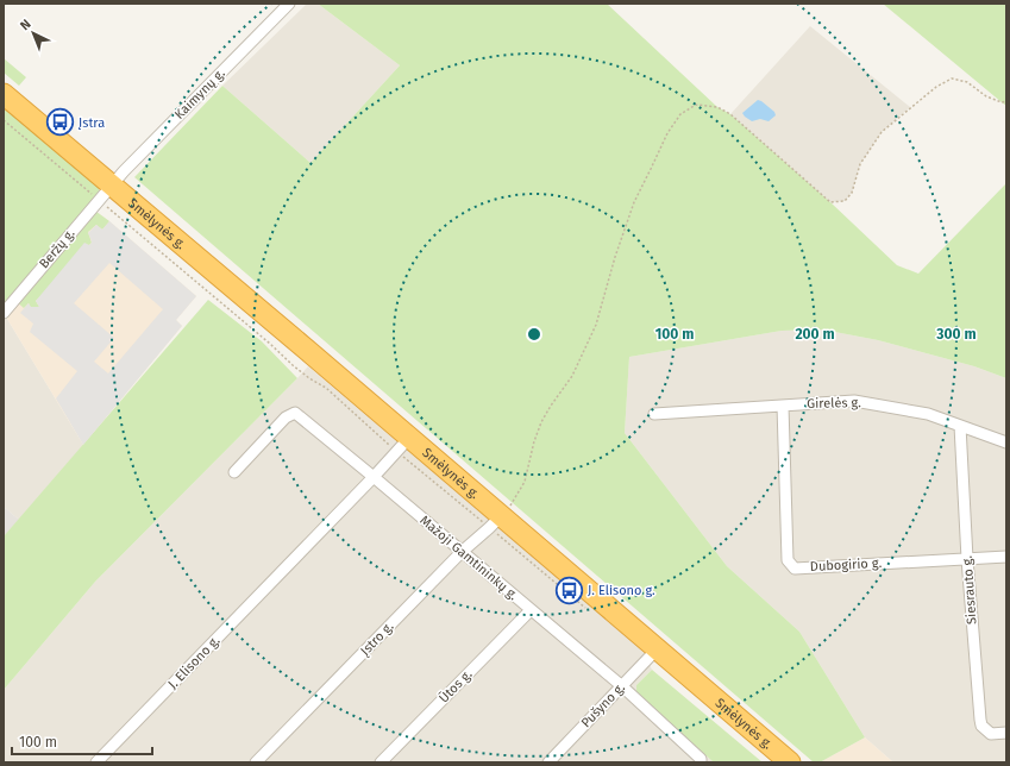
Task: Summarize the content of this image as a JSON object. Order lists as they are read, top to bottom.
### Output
{
  "streets": {
    "highway": ["Smėlynės g."],
    "street": [
      "Kaimynų g.",
      "Beržų g.",
      "Girelės g.",
      "Mažoji Gamtininkų g.",
      "Dubogirio g.",
      "Siesrauto g.",
      "Įstro g.",
      "J. Elisono g.",
      "Ūtos g.",
      "Pušyno g."
    ]
  },
  "crossings": [
    ["Kaimynų g.", "Smėlynės g."],
    ["Kaimynų g.", "Beržų g."],
    ["Smėlynės g.", "Beržų g."],
    ["Smėlynės g.", "Įstro g."],
    ["Smėlynės g.", "J. Elisono g."],
    ["Smėlynės g.", "Pušyno g."],
    ["Girelės g.", "Dubogirio g."],
    ["Girelės g.", "Siesrauto g."],
    ["Mažoji Gamtininkų g.", "Įstro g."],
    ["Mažoji Gamtininkų g.", "J. Elisono g."],
    ["Mažoji Gamtininkų g.", "Ūtos g."],
    ["Mažoji Gamtininkų g.", "Pušyno g."],
    ["Dubogirio g.", "Siesrauto g."]
  ],
  "places": {
    "bus stop": ["Įstra", "J. Elisono g."]
  },
  "scale_bar": "100 m",
  "north": "top left",
  "rings": ["100 m", "200 m", "300 m"]
}
